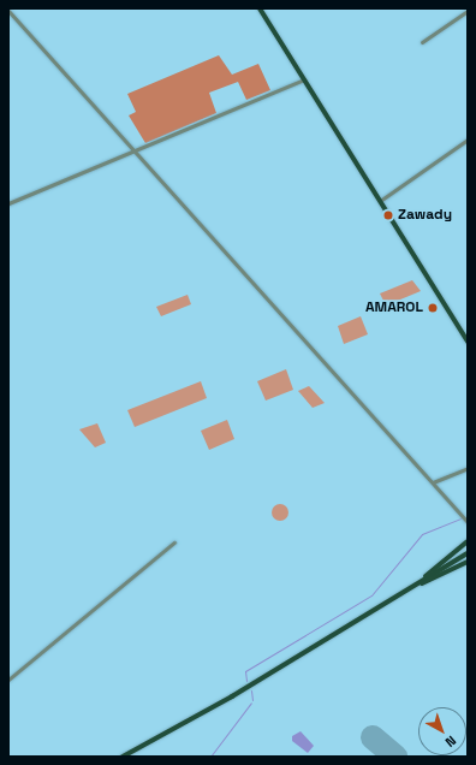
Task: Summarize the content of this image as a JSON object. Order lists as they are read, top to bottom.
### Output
{
  "places": ["Zawady", "AMAROL"],
  "north": "bottom right"
}
